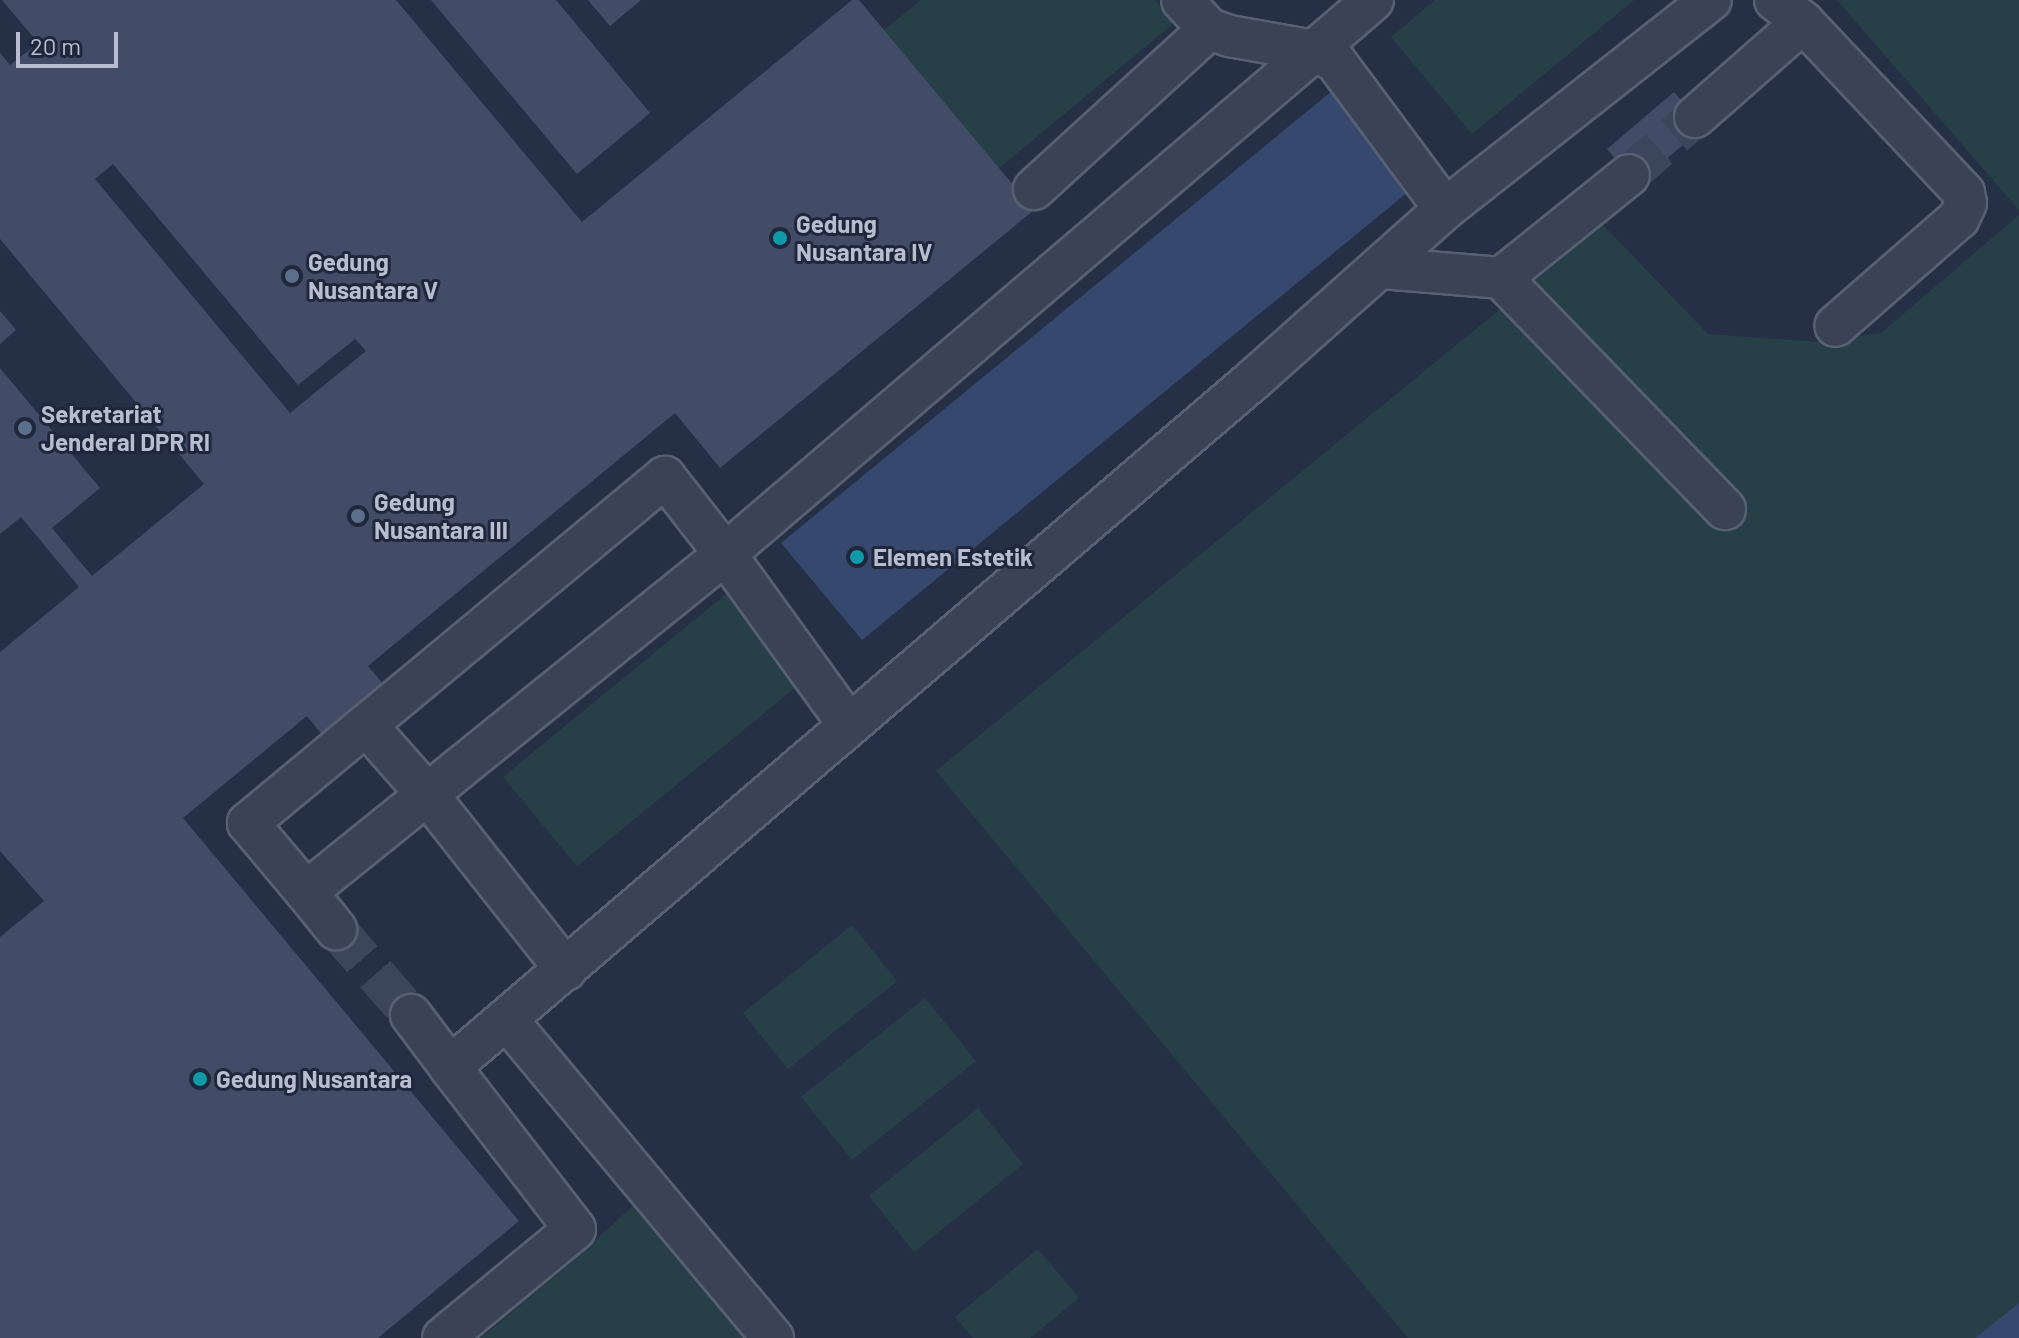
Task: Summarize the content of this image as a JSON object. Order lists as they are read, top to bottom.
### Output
{
  "places": [
    "Gedung Nusantara IV",
    "Gedung Nusantara V",
    "Sekretariat Jenderal DPR RI",
    "Gedung Nusantara III",
    "Elemen Estetik",
    "Gedung Nusantara"
  ],
  "scale_bar": "20 m"
}
